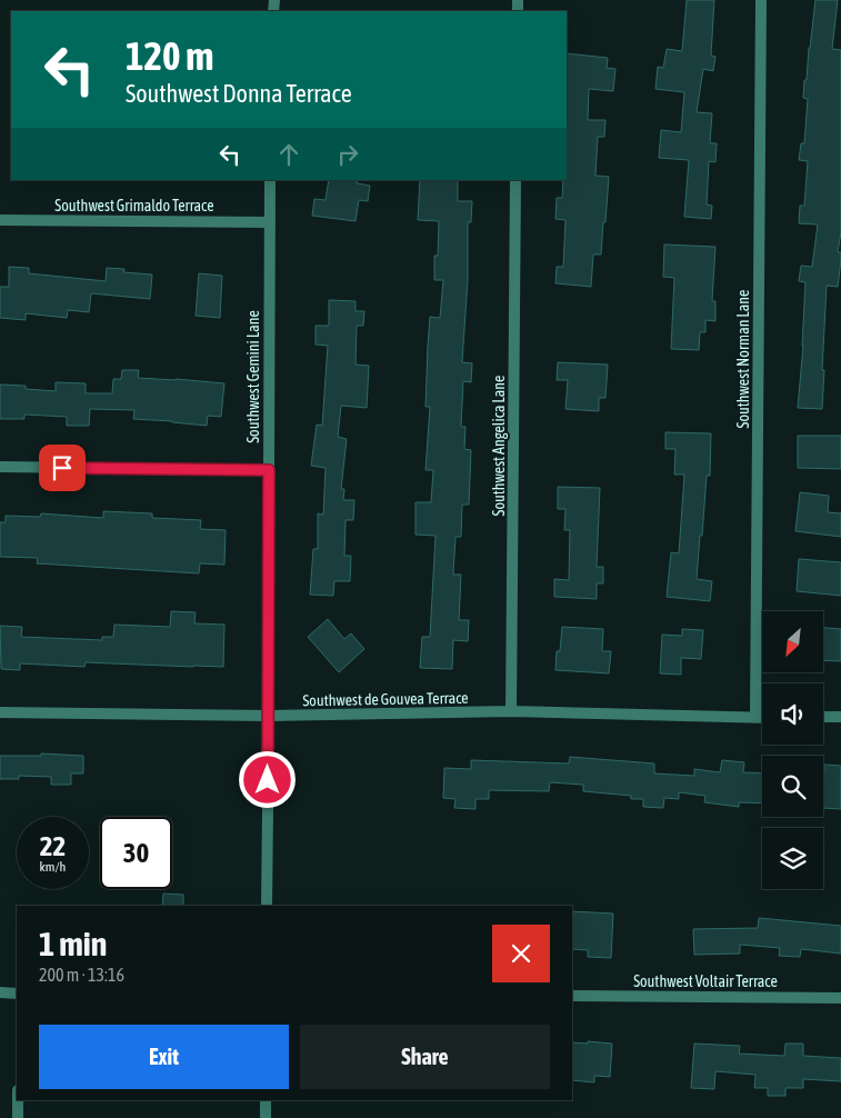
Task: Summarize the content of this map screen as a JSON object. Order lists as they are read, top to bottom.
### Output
{
  "streets": {
    "street": [
      "Southwest Grimaldo Terrace",
      "Southwest Norman Lane",
      "Southwest Gemini Lane",
      "Southwest Angelica Lane",
      "Southwest de Gouvea Terrace",
      "Southwest Voltair Terrace"
    ]
  },
  "crossings": [
    ["Southwest Grimaldo Terrace", "Southwest Gemini Lane"],
    ["Southwest Norman Lane", "Southwest de Gouvea Terrace"],
    ["Southwest Gemini Lane", "Southwest de Gouvea Terrace"],
    ["Southwest Angelica Lane", "Southwest de Gouvea Terrace"]
  ],
  "north": "bottom left",
  "page": {
    "turn": ["120 m", "Southwest Donna Terrace"],
    "speed": "22 km/h",
    "limit": "30",
    "heading": ["1 min", "200 m · 13:16"],
    "buttons": ["Exit", "Share"]
  }
}
